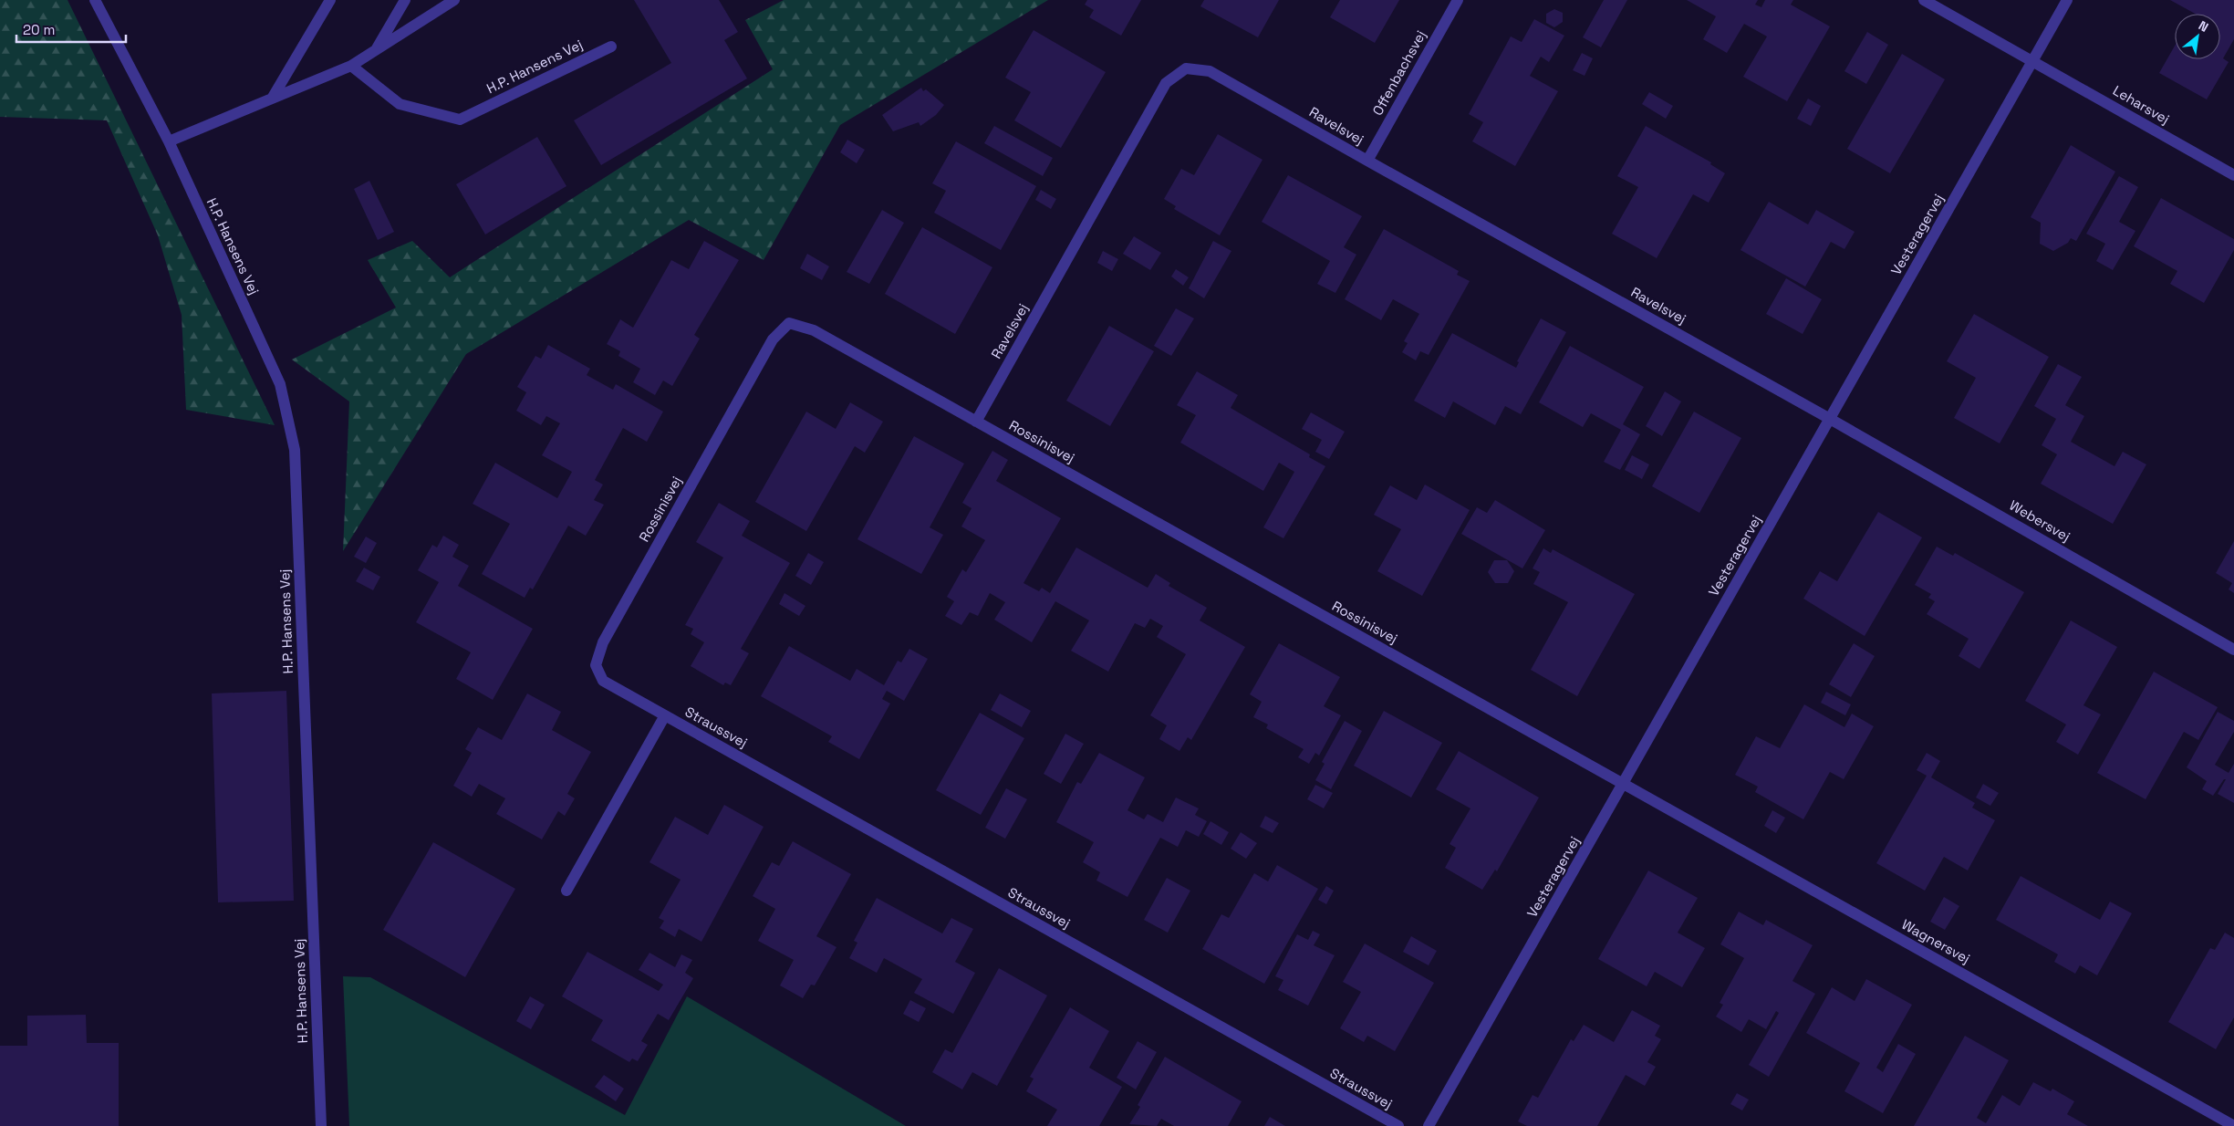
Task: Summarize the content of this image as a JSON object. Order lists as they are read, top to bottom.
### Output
{
  "streets": {
    "street": [
      "H.P. Hansens Vej",
      "Offenbachsvej",
      "Leharsvej",
      "Ravelsvej",
      "Vesteragervej",
      "Rossinisvej",
      "Webersvej",
      "Straussvej",
      "Wagnersvej"
    ]
  },
  "crossings": [
    ["Offenbachsvej", "Ravelsvej"],
    ["Leharsvej", "Vesteragervej"],
    ["Ravelsvej", "Vesteragervej"],
    ["Ravelsvej", "Rossinisvej"],
    ["Ravelsvej", "Webersvej"],
    ["Vesteragervej", "Rossinisvej"],
    ["Vesteragervej", "Webersvej"],
    ["Vesteragervej", "Wagnersvej"],
    ["Rossinisvej", "Straussvej"],
    ["Rossinisvej", "Wagnersvej"]
  ],
  "scale_bar": "20 m",
  "north": "top right"
}
